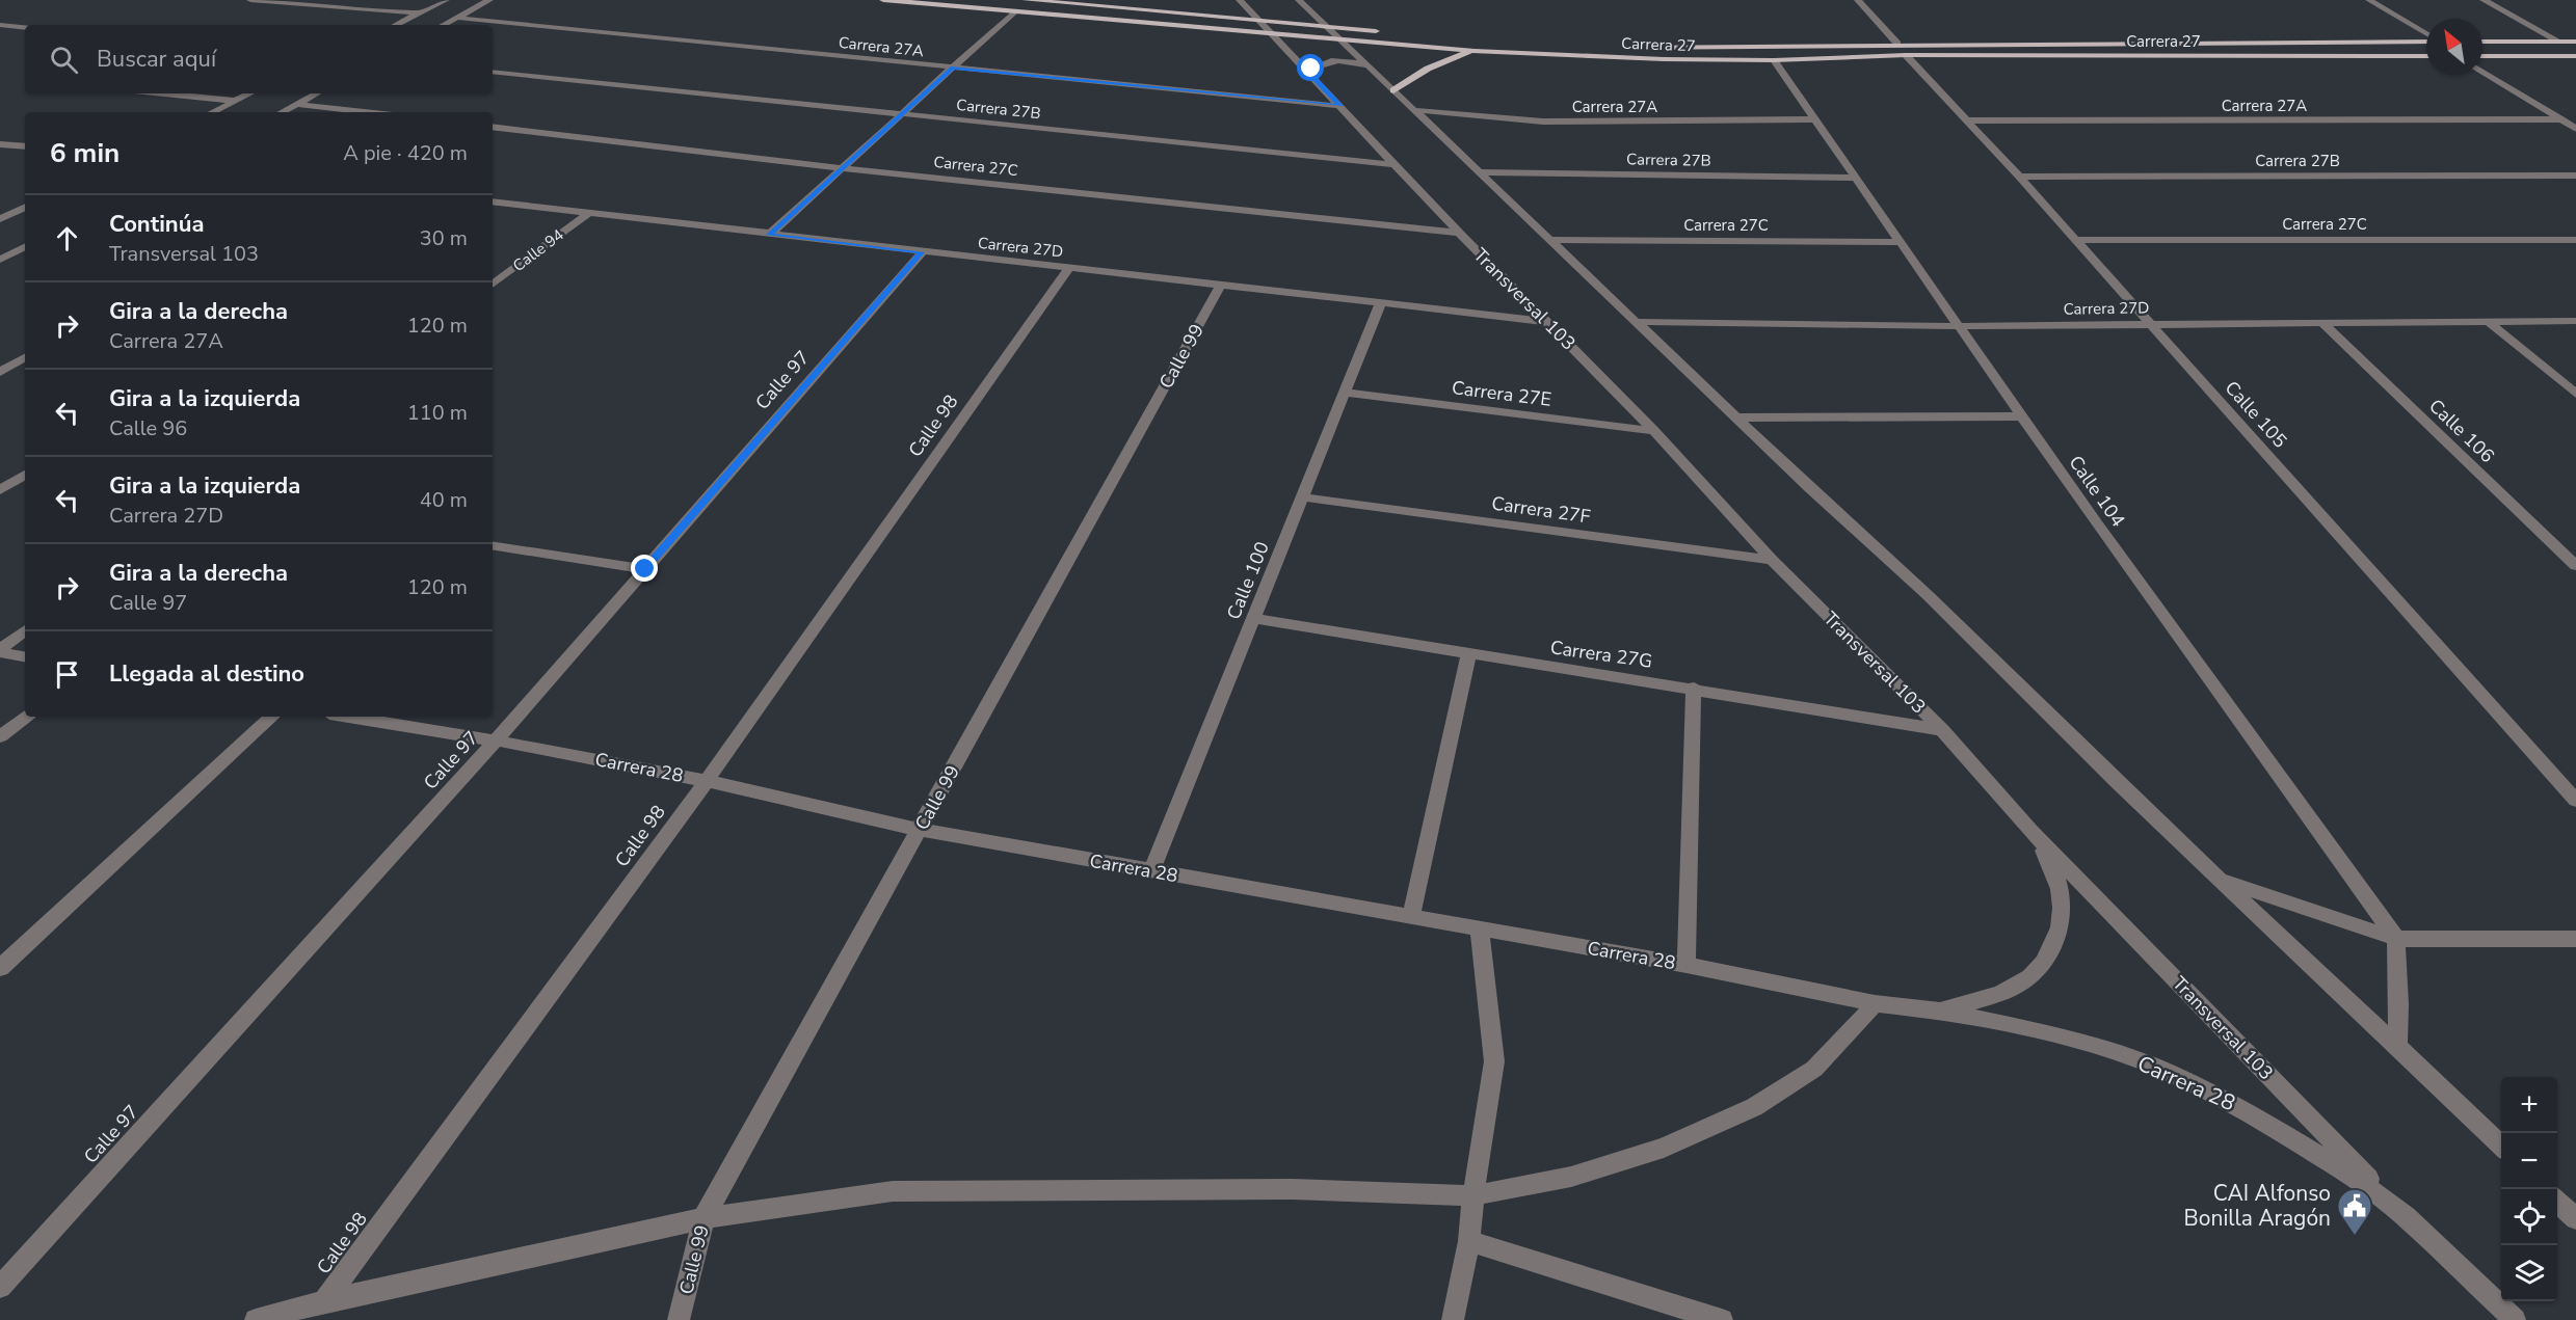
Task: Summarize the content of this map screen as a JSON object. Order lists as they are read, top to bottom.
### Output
{
  "streets": {
    "main road": ["Carrera 27"],
    "street": [
      "Carrera 27A",
      "Carrera 27B",
      "Carrera 27C",
      "Carrera 27D",
      "Calle 94",
      "Transversal 103",
      "Calle 99",
      "Calle 97",
      "Carrera 27E",
      "Calle 105",
      "Calle 98",
      "Calle 106",
      "Calle 104",
      "Carrera 27F",
      "Calle 100",
      "Carrera 27G",
      "Carrera 28"
    ]
  },
  "crossings": [
    ["Carrera 27", "Transversal 103"],
    ["Carrera 27", "Calle 105"],
    ["Carrera 27", "Calle 104"],
    ["Carrera 27A", "Transversal 103"],
    ["Carrera 27A", "Calle 105"],
    ["Carrera 27A", "Calle 104"],
    ["Carrera 27B", "Transversal 103"],
    ["Carrera 27B", "Calle 105"],
    ["Carrera 27B", "Calle 104"],
    ["Carrera 27C", "Transversal 103"],
    ["Carrera 27C", "Calle 105"],
    ["Carrera 27C", "Calle 104"],
    ["Carrera 27D", "Calle 94"],
    ["Carrera 27D", "Transversal 103"],
    ["Carrera 27D", "Calle 99"],
    ["Carrera 27D", "Calle 97"],
    ["Carrera 27D", "Calle 105"],
    ["Carrera 27D", "Calle 98"],
    ["Carrera 27D", "Calle 106"],
    ["Carrera 27D", "Calle 104"],
    ["Carrera 27D", "Calle 100"],
    ["Transversal 103", "Carrera 27E"],
    ["Transversal 103", "Carrera 27F"],
    ["Transversal 103", "Carrera 27G"],
    ["Transversal 103", "Carrera 28"],
    ["Calle 99", "Carrera 28"],
    ["Calle 97", "Carrera 28"],
    ["Carrera 27E", "Calle 100"],
    ["Calle 98", "Carrera 28"],
    ["Carrera 27F", "Calle 100"],
    ["Calle 100", "Carrera 27G"],
    ["Calle 100", "Carrera 28"]
  ],
  "places": {
    "public building": ["CAI Alfonso Bonilla Aragón"]
  },
  "north": "top left",
  "page": {
    "search": "Buscar aquí",
    "heading": ["6 min", "A pie · 420 m"],
    "list": [
      ["Continúa", "Transversal 103", "30 m"],
      ["Gira a la derecha", "Carrera 27A", "120 m"],
      ["Gira a la izquierda", "Calle 96", "110 m"],
      ["Gira a la izquierda", "Carrera 27D", "40 m"],
      ["Gira a la derecha", "Calle 97", "120 m"],
      "Llegada al destino"
    ],
    "map_buttons": ["+", "−"]
  }
}
